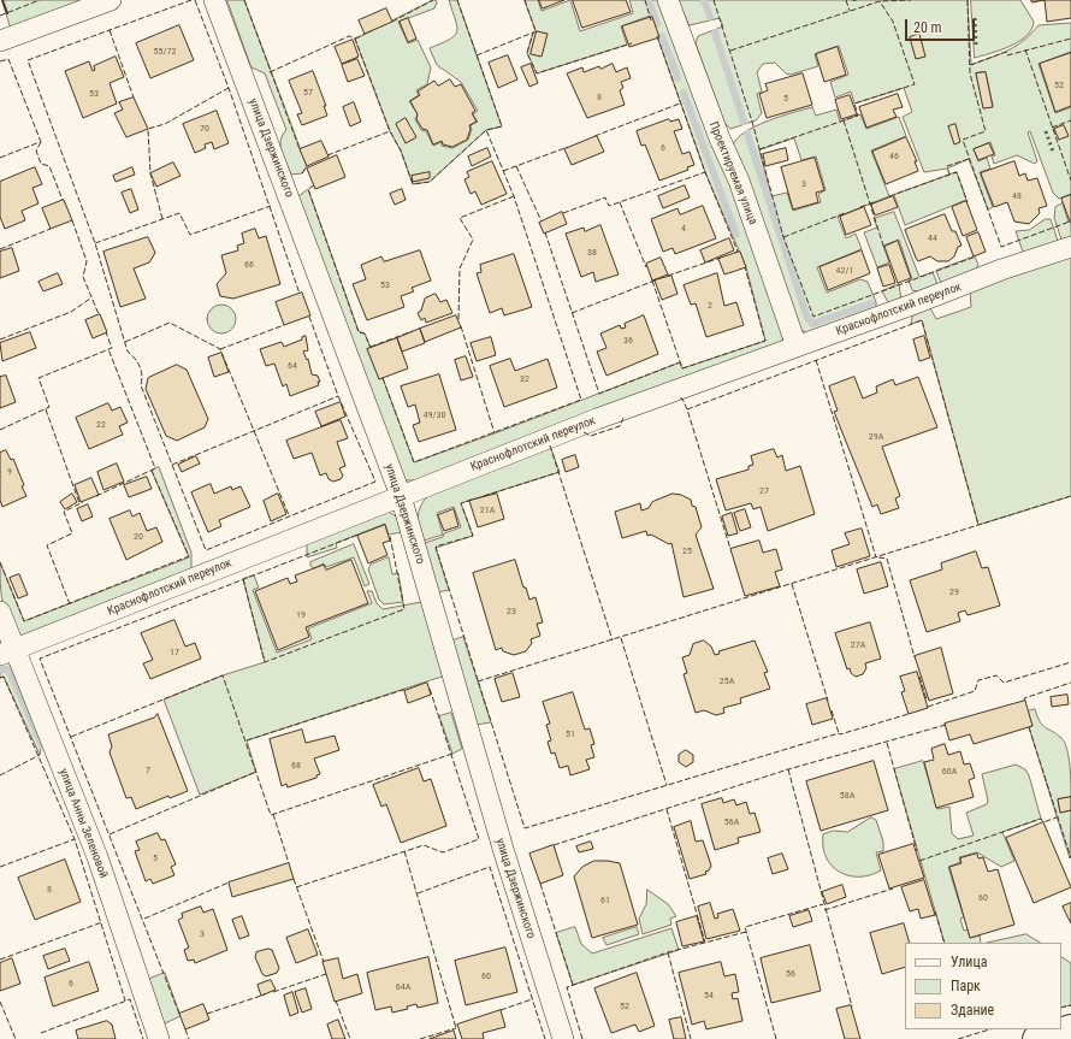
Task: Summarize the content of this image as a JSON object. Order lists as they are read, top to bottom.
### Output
{
  "streets": {
    "street": [
      "улица Дзержинского",
      "Проектируемая улица",
      "Краснофлотский переулок",
      "улица Анны Зеленовой"
    ]
  },
  "crossings": [
    ["улица Дзержинского", "Краснофлотский переулок"],
    ["Проектируемая улица", "Краснофлотский переулок"],
    ["Краснофлотский переулок", "улица Анны Зеленовой"]
  ],
  "house_numbers": [
    "55/72",
    "52",
    "57",
    "53",
    "8",
    "5",
    "70",
    "6",
    "46",
    "3",
    "48",
    "4",
    "44",
    "38",
    "66",
    "42/1",
    "53",
    "2",
    "36",
    "64",
    "32",
    "49/30",
    "22",
    "29А",
    "9",
    "27",
    "21А",
    "20",
    "25",
    "29",
    "23",
    "19",
    "27А",
    "17",
    "25А",
    "51",
    "68",
    "7",
    "60А",
    "58А",
    "56А",
    "5",
    "8",
    "60",
    "61",
    "3",
    "56",
    "60",
    "6",
    "64А",
    "54",
    "52"
  ],
  "legend": ["Улица", "Парк", "Здание"],
  "scale_bar": "20 m"
}
